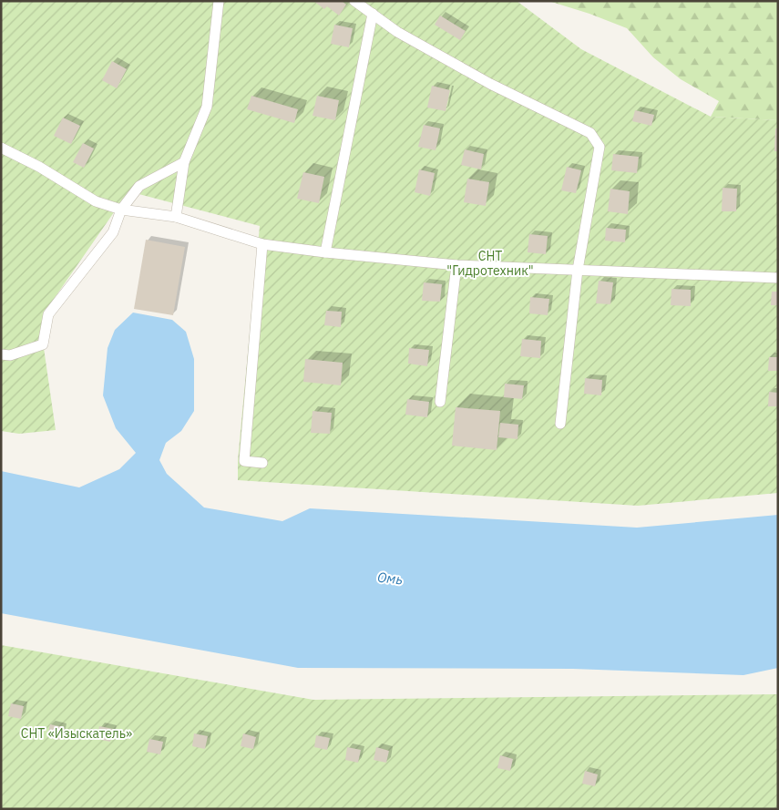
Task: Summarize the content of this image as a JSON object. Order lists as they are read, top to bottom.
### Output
{
  "water": ["Омь"],
  "parks": ["СНТ \"Гидротехник\"", "СНТ «Изыскатель»"]
}
